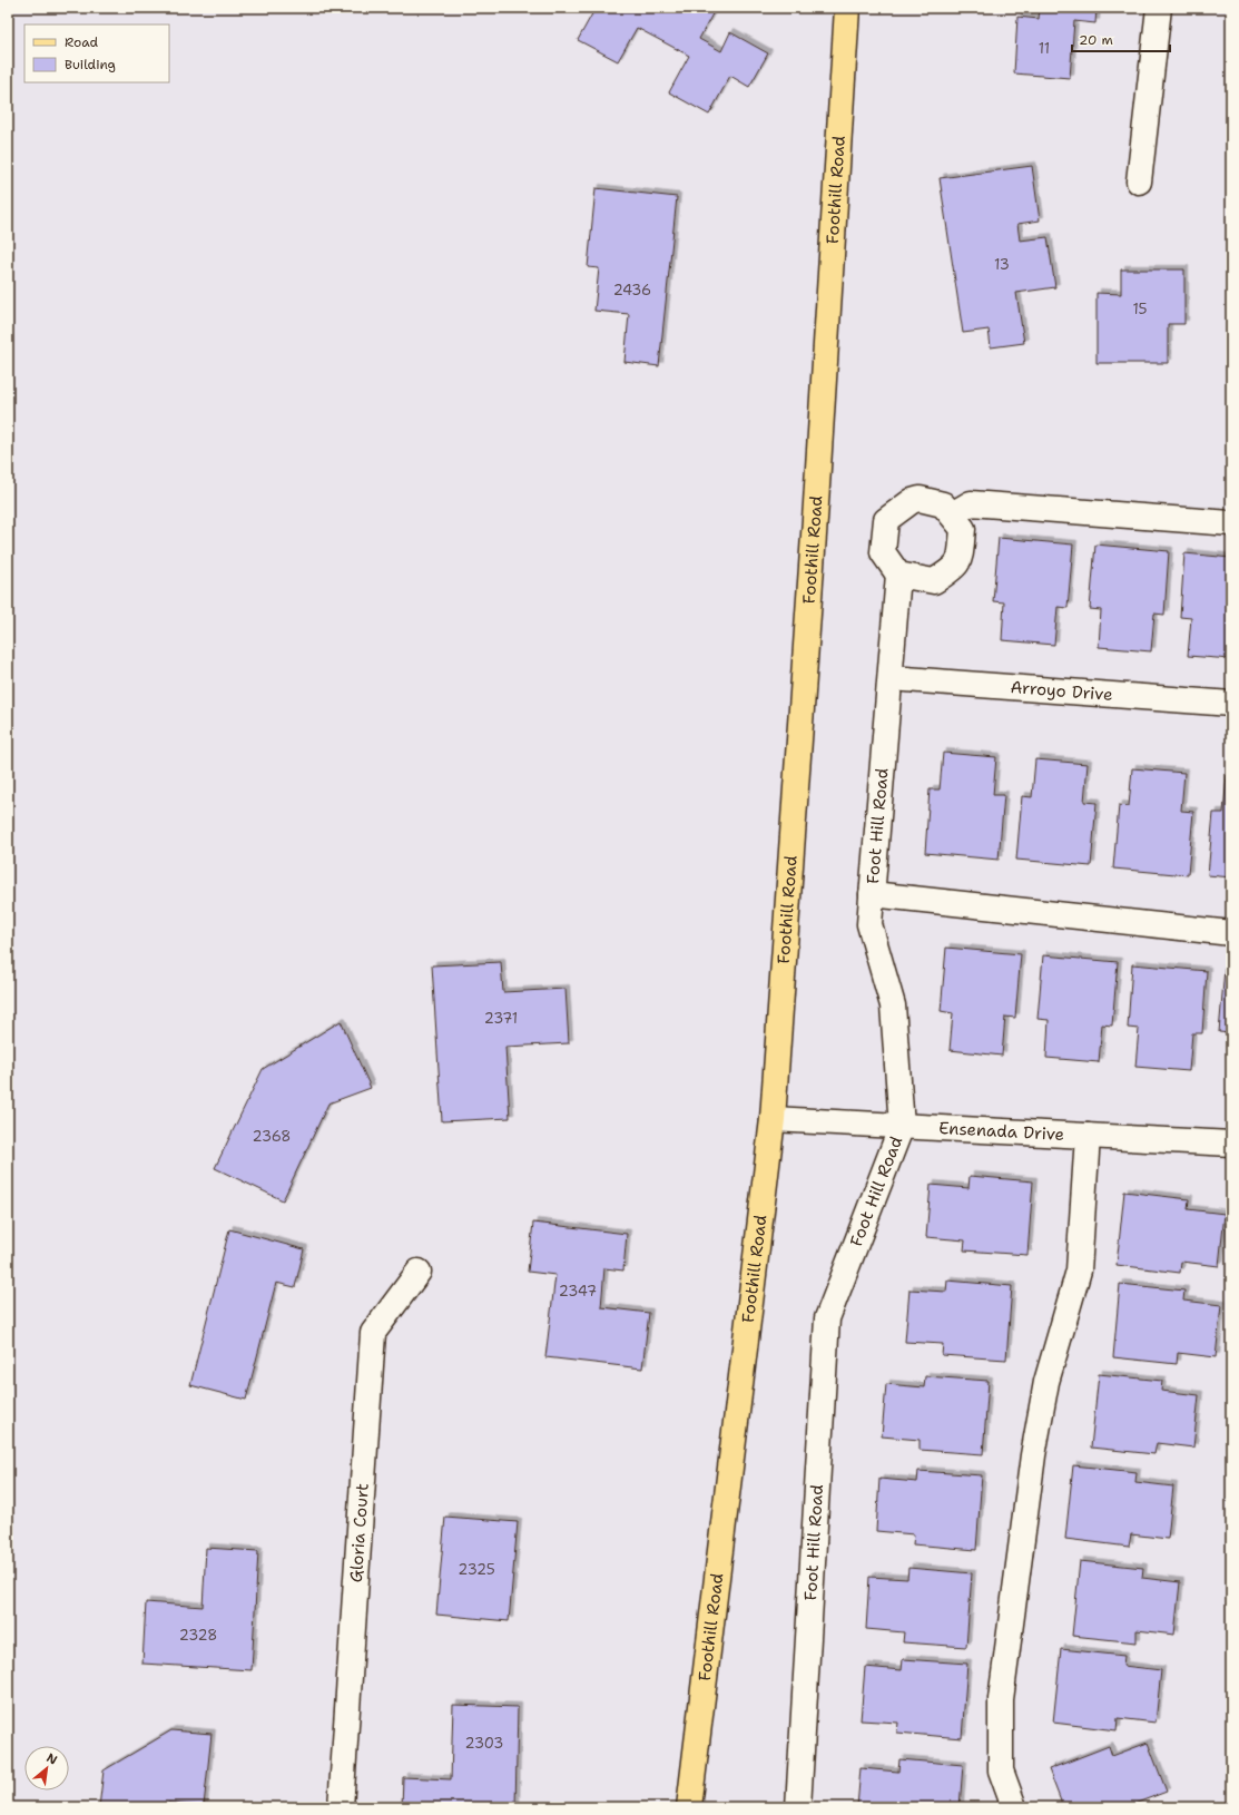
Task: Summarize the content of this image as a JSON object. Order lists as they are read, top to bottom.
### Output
{
  "streets": {
    "main road": ["Foothill Road"],
    "street": [
      "Arroyo Drive",
      "Foot Hill Road",
      "Ensenada Drive",
      "Gloria Court"
    ]
  },
  "crossings": [
    ["Foothill Road", "Ensenada Drive"],
    ["Arroyo Drive", "Foot Hill Road"],
    ["Foot Hill Road", "Ensenada Drive"]
  ],
  "house_numbers": [
    "11",
    "13",
    "2436",
    "15",
    "2371",
    "2368",
    "2347",
    "2325",
    "2328",
    "2303"
  ],
  "legend": ["Road", "Building"],
  "scale_bar": "20 m",
  "north": "top right"
}
